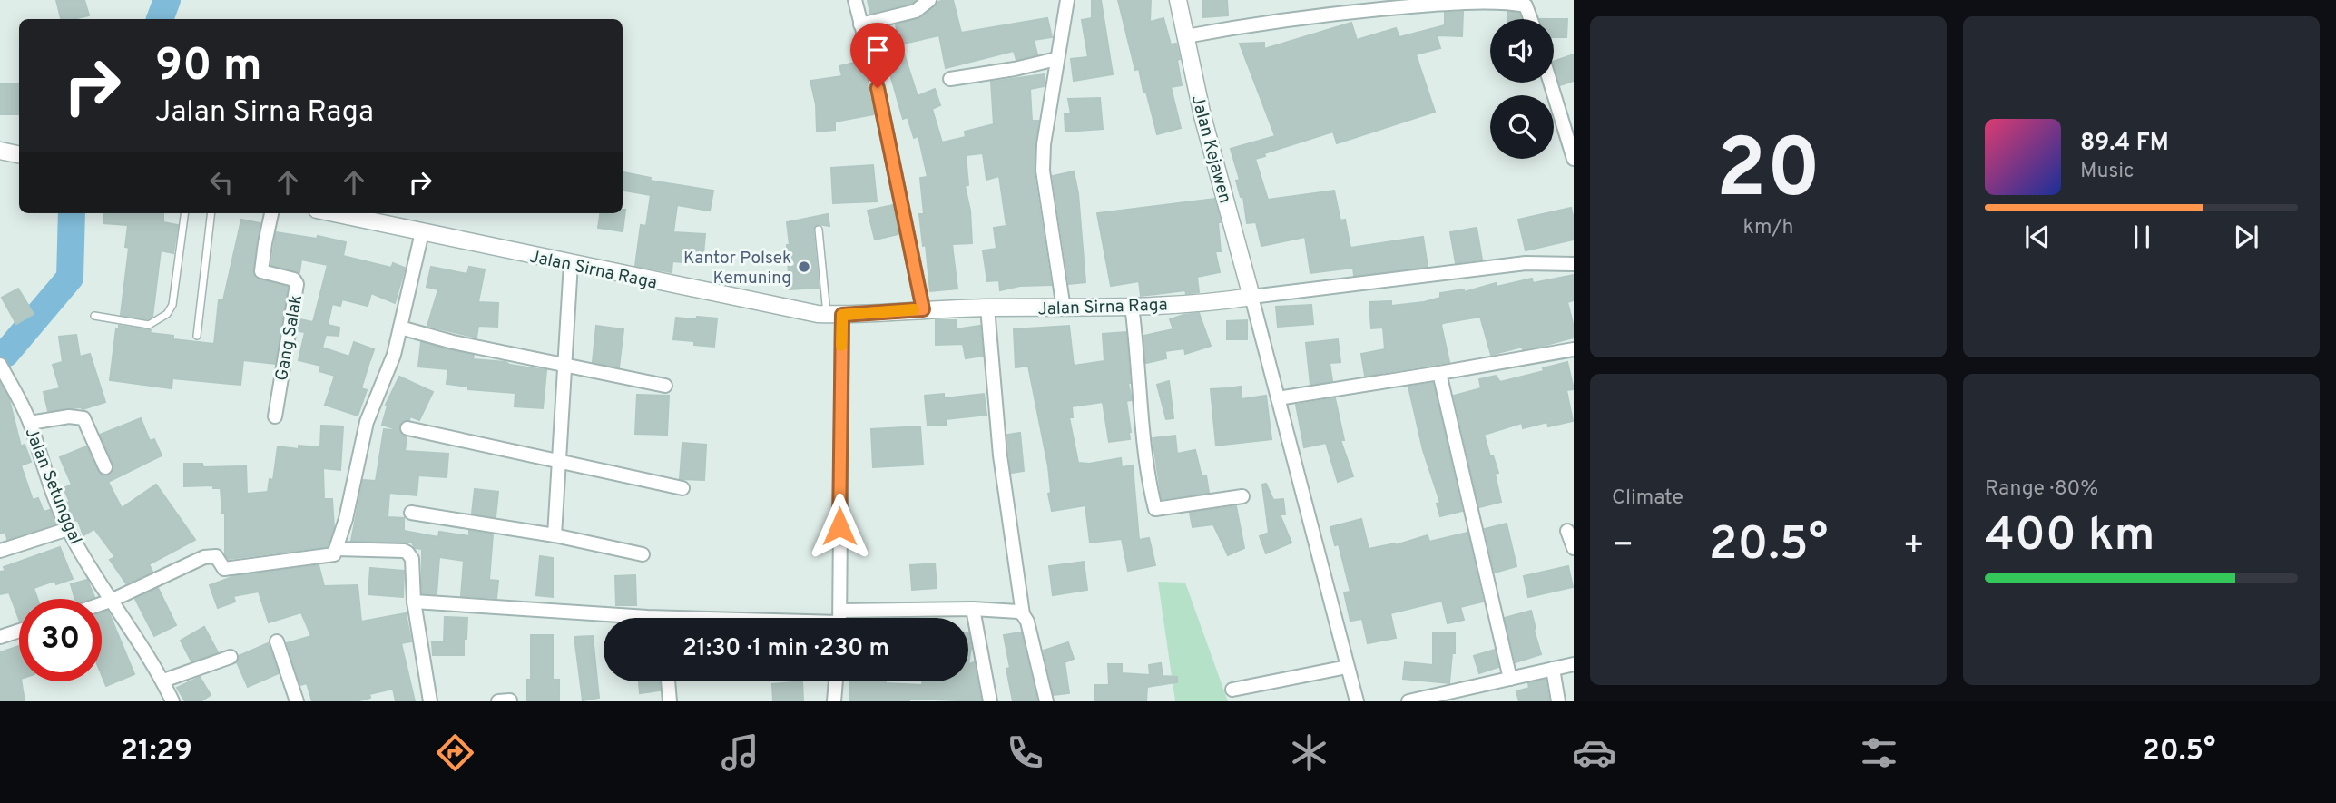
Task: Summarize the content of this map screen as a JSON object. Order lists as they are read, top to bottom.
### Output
{
  "streets": {
    "street": [
      "Jalan Kejawen",
      "Jalan Sirna Raga",
      "Gang Salak",
      "Jalan Setunggal"
    ]
  },
  "crossings": [
    ["Jalan Kejawen", "Jalan Sirna Raga"]
  ],
  "places": ["Kantor Polsek Kemuning"],
  "page": {
    "tile": [
      ["20", "km/h"],
      "Climate",
      ["Range · 80%", "400 km"]
    ],
    "turn": ["90 m", "Jalan Sirna Raga"],
    "song": ["89.4 FM", "Music"],
    "heat": ["−", "20.5°", "+"],
    "limit": "30",
    "trip": "21:30 · 1 min · 230 m",
    "tabs": ["21:29", "20.5°"]
  }
}
